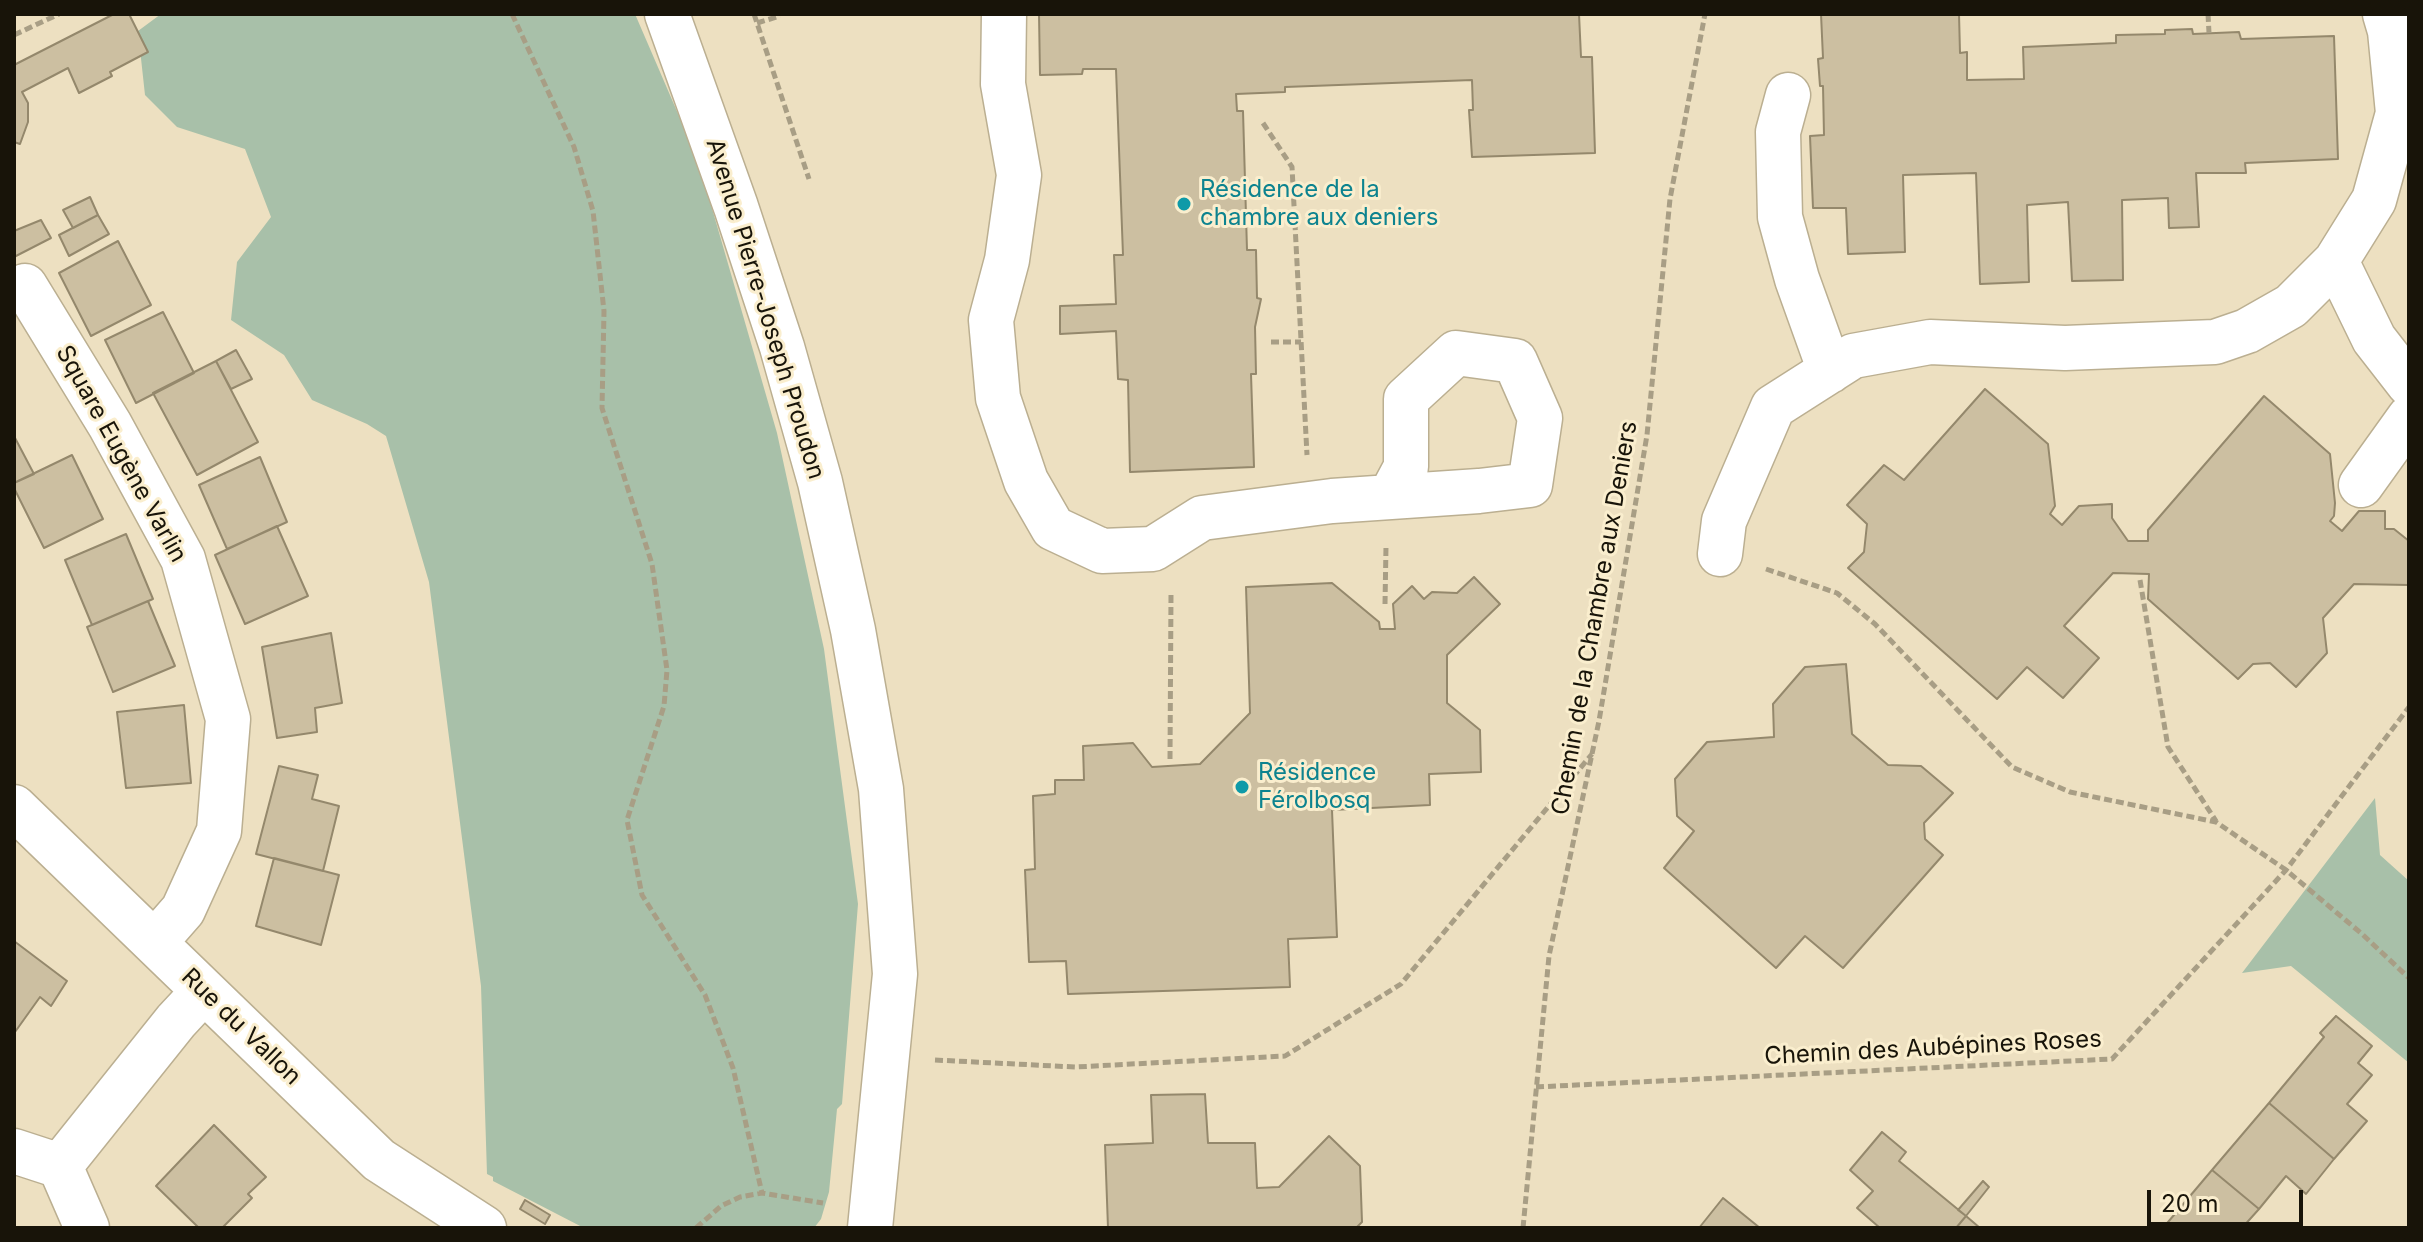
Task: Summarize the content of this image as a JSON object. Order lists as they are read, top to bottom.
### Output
{
  "streets": {
    "street": ["Avenue Pierre-Joseph Proudon", "Square Eugène Varlin", "Rue du Vallon"],
    "path": ["Chemin de la Chambre aux Deniers", "Chemin des Aubépines Roses"]
  },
  "crossings": [
    ["Square Eugène Varlin", "Rue du Vallon"],
    ["Chemin de la Chambre aux Deniers", "Chemin des Aubépines Roses"]
  ],
  "places": ["Résidence de la chambre aux deniers", "Résidence Férolbosq"],
  "scale_bar": "20 m"
}
